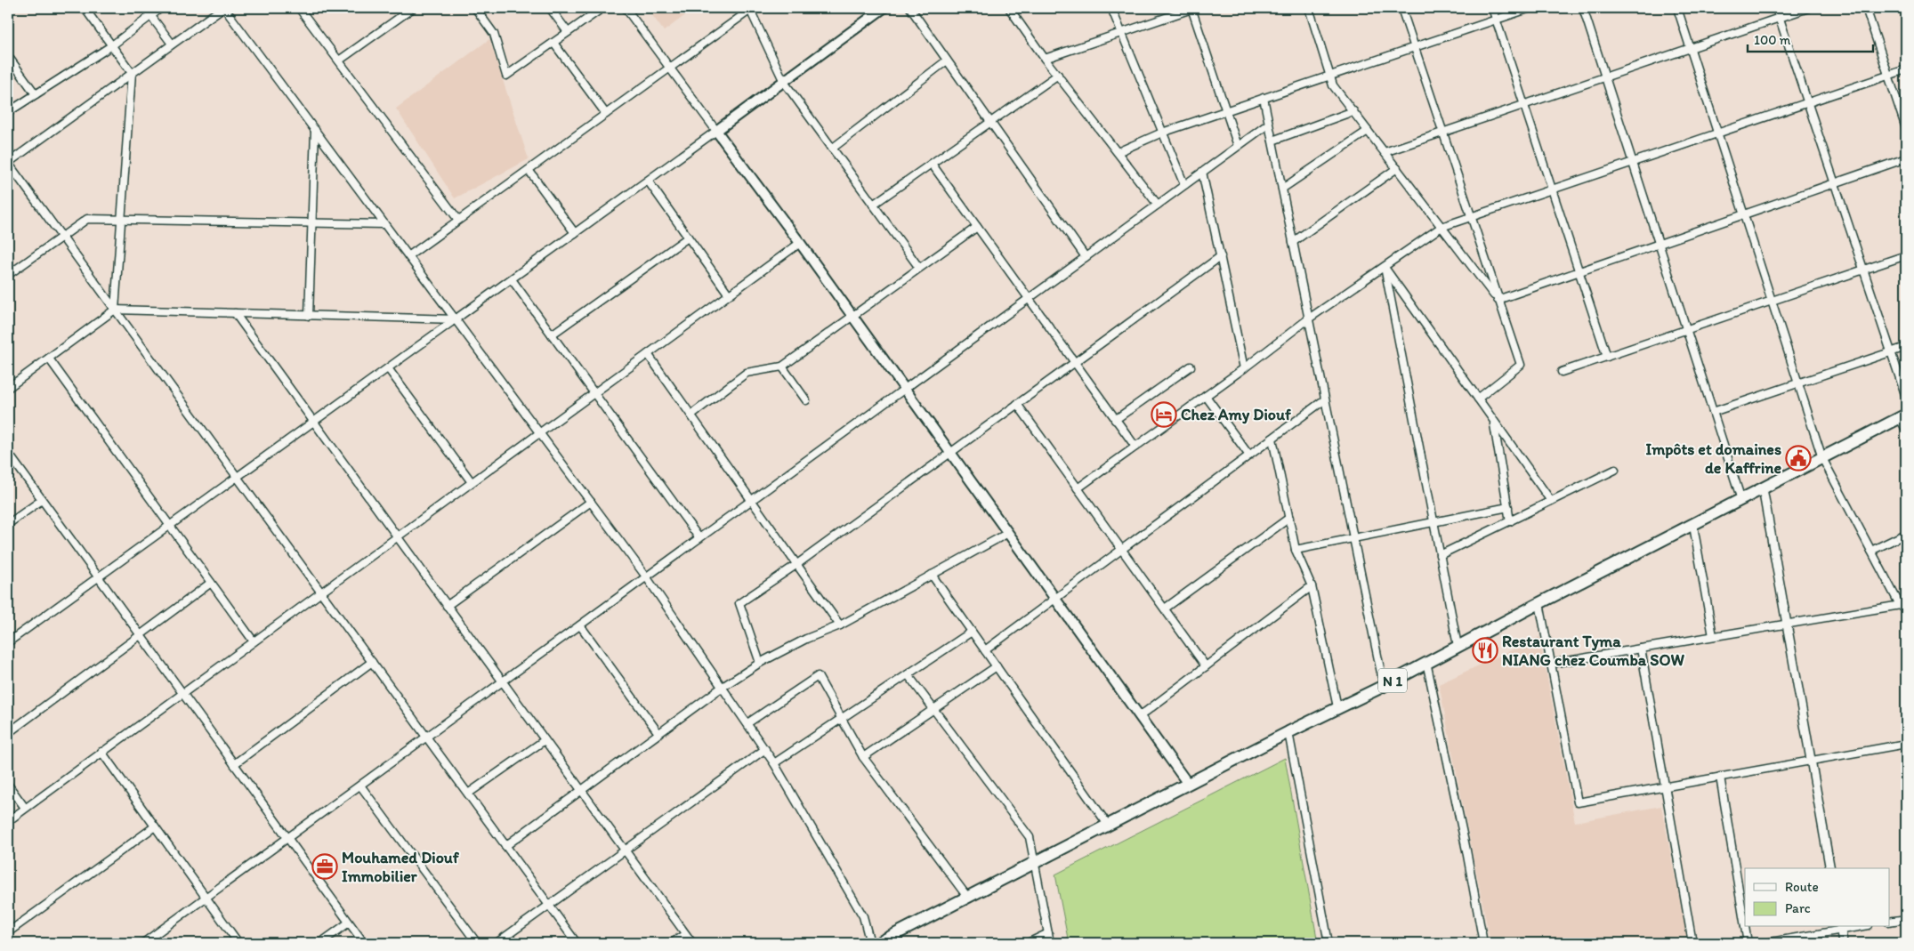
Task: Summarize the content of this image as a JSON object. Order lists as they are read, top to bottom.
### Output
{
  "streets": {
    "highway": ["N 1"]
  },
  "places": {
    "hotel": ["Chez Amy Diouf"],
    "public building": ["Impôts et domaines de Kaffrine"],
    "restaurant": ["Restaurant Tyma NIANG chez Coumba SOW"],
    "office": ["Mouhamed Diouf Immobilier"]
  },
  "legend": ["Route", "Parc"],
  "scale_bar": "100 m"
}
